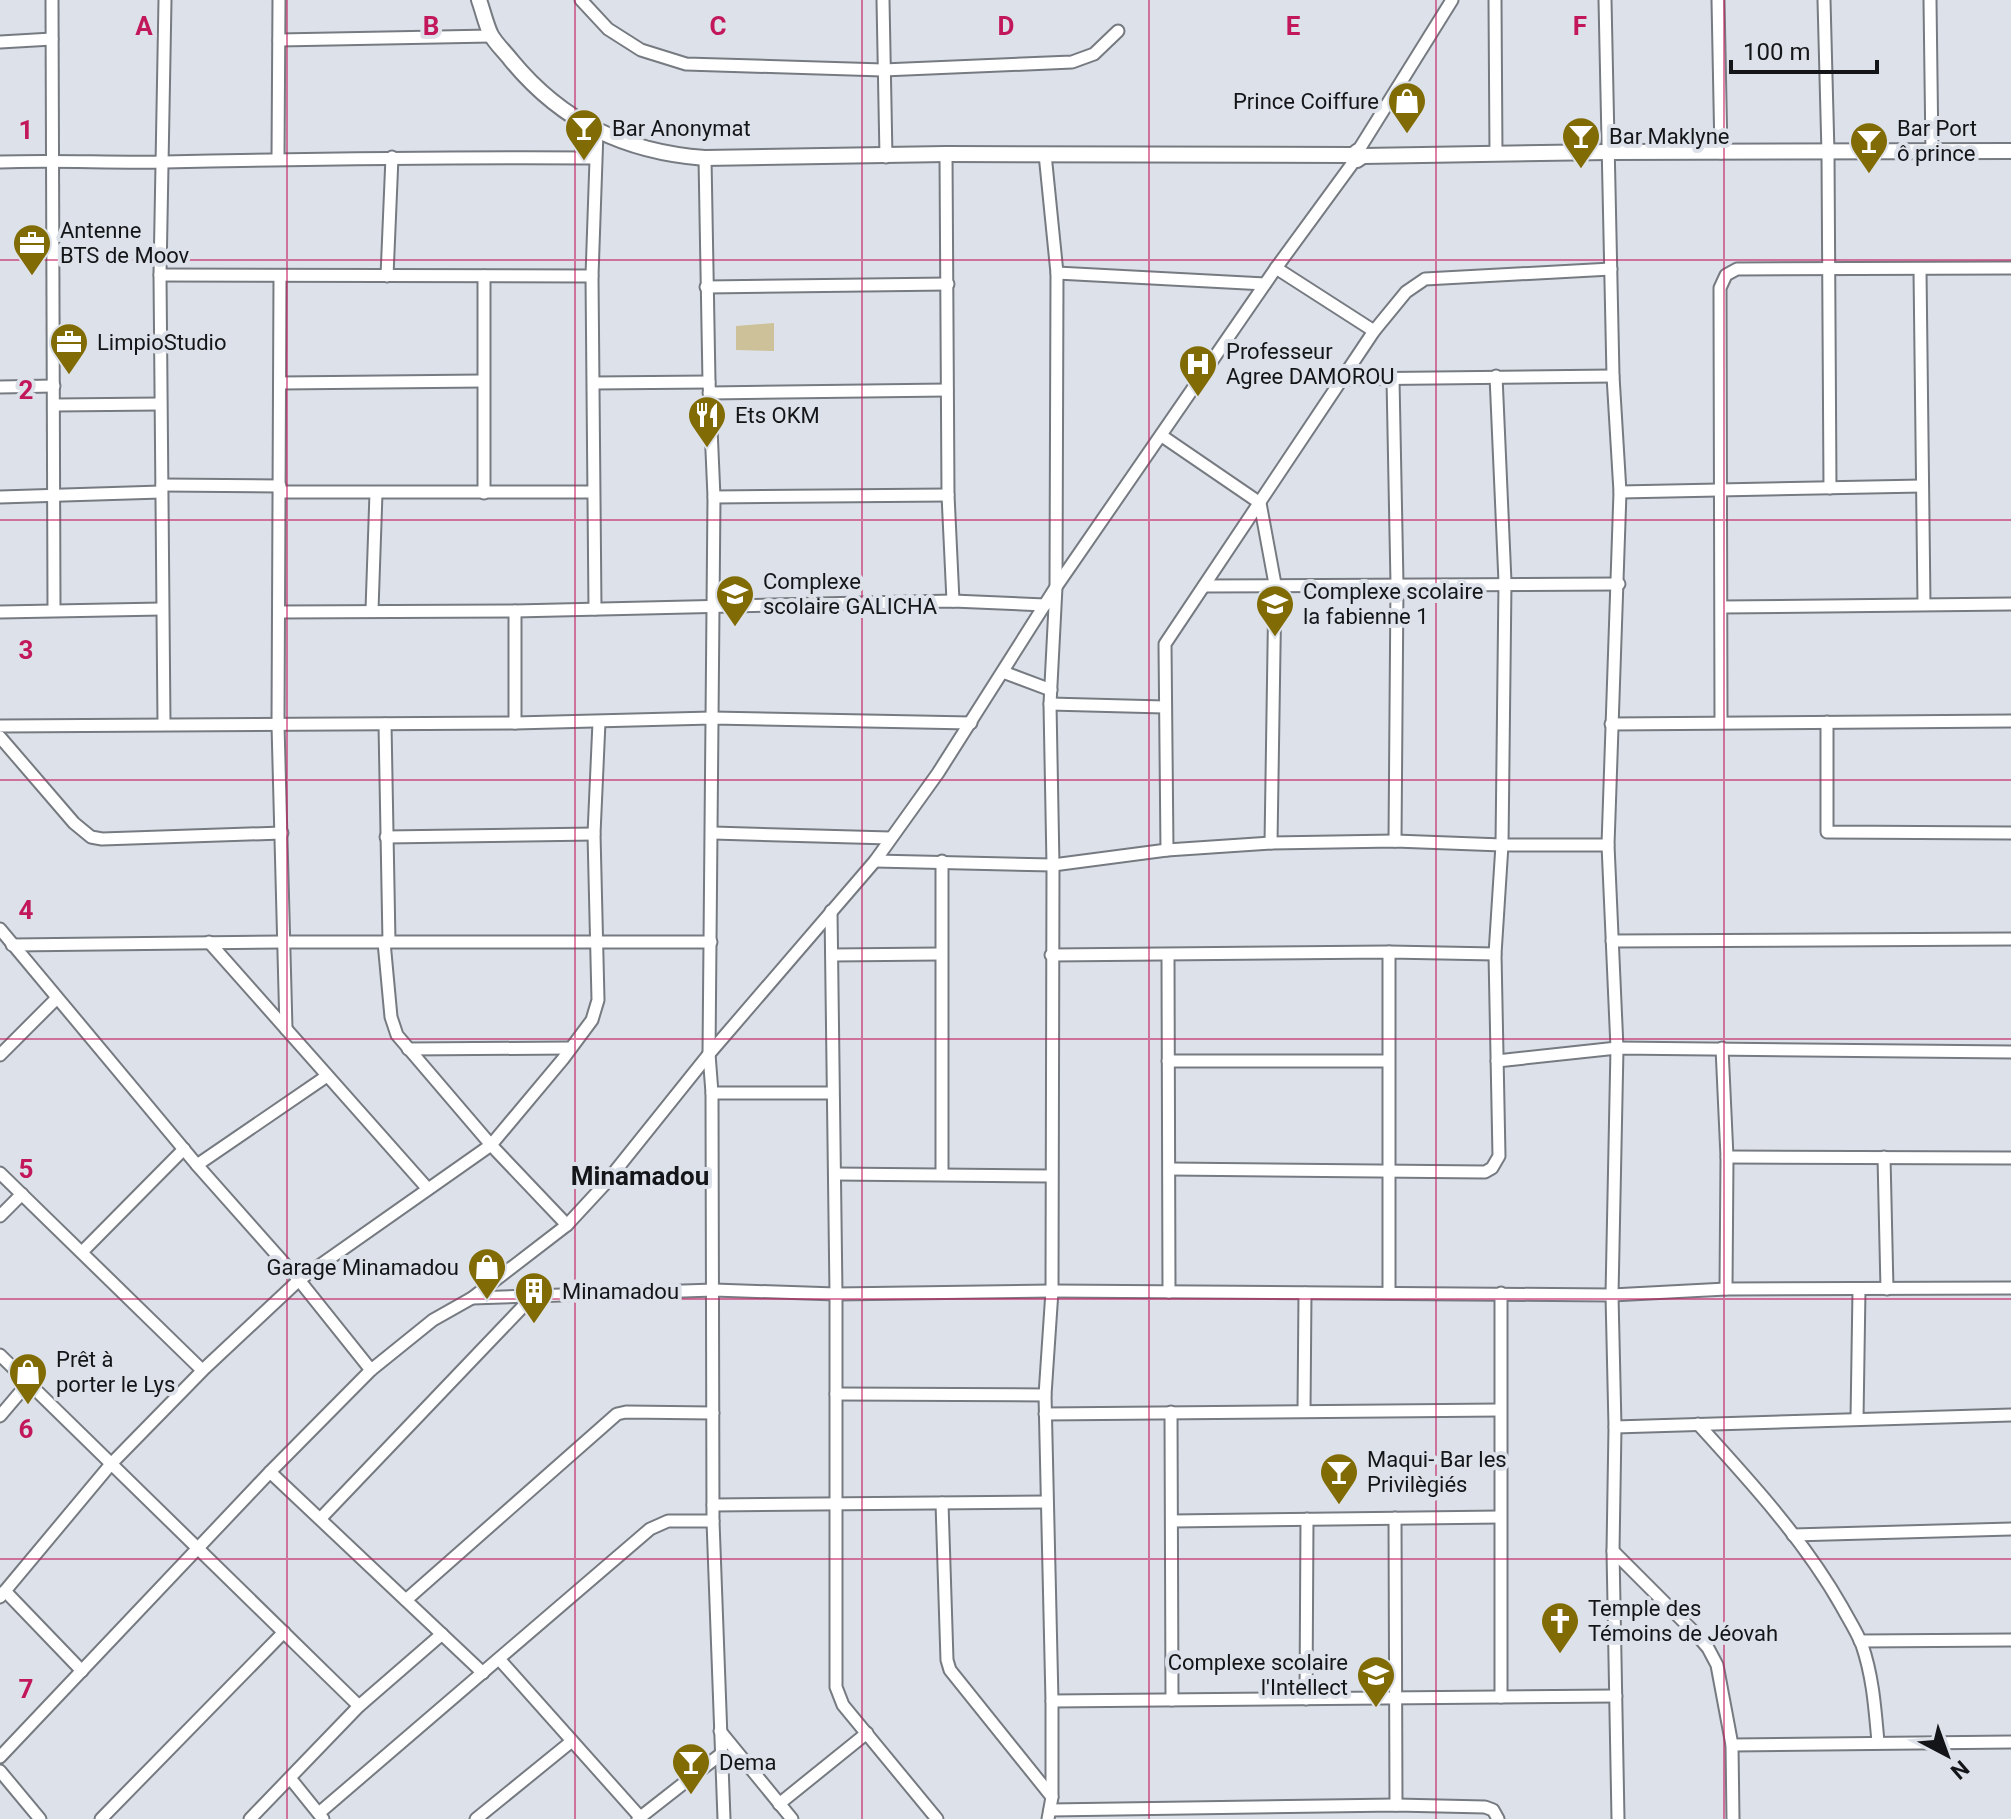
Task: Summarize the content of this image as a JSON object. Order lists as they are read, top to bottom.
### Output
{
  "districts": ["Minamadou"],
  "places": {
    "shop": ["Prince Coiffure", "Garage Minamadou", "Prêt à porter le Lys"],
    "bar": [
      "Bar Anonymat",
      "Bar Maklyne",
      "Bar Port ô prince",
      "Maqui- Bar les Privilègiés",
      "Dema"
    ],
    "office": ["Antenne BTS de Moov", "LimpioStudio"],
    "hospital": ["Professeur Agree DAMOROU"],
    "restaurant": ["Ets OKM"],
    "school or university": ["Complexe scolaire GALICHA", "Complexe scolaire la fabienne 1", "Complexe scolaire l'Intellect"],
    "building": ["Minamadou"],
    "church": ["Temple des Témoins de Jéovah"]
  },
  "scale_bar": "100 m",
  "north": "bottom right",
  "grid": {
    "columns": [
      "A",
      "B",
      "C",
      "D",
      "E",
      "F"
    ],
    "rows": [
      "1",
      "2",
      "3",
      "4",
      "5",
      "6",
      "7"
    ]
  }
}
